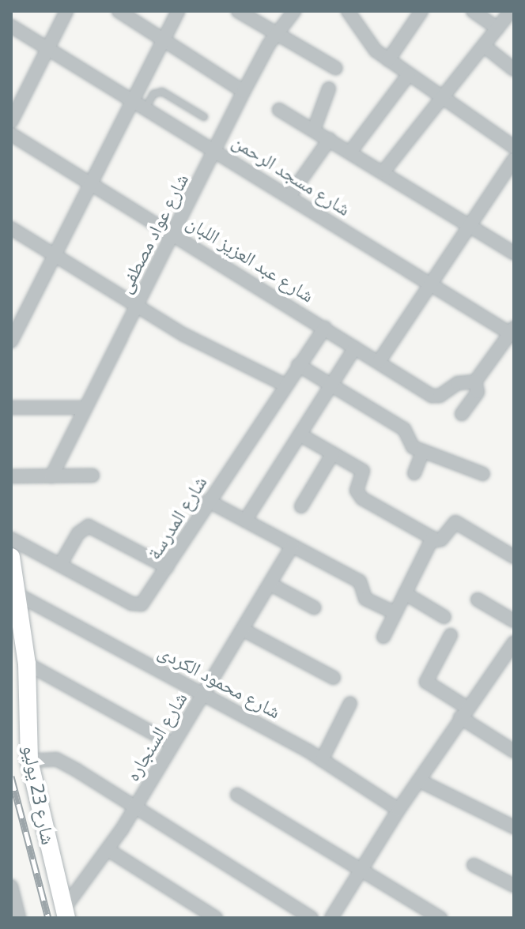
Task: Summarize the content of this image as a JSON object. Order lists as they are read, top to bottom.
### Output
{
  "streets": {
    "street": [
      "شارع مسجد الرحمن",
      "شارع عواد مصطفى",
      "شارع عبد العزيز اللبان",
      "شارع المدرسة",
      "شارع محمود الكردى",
      "شارع السنجاره",
      "شارع 23 يوليو"
    ]
  },
  "crossings": [
    ["شارع مسجد الرحمن", "شارع عواد مصطفى"],
    ["شارع عواد مصطفى", "شارع عبد العزيز اللبان"],
    ["شارع عبد العزيز اللبان", "شارع المدرسة"],
    ["شارع محمود الكردى", "شارع السنجاره"],
    ["شارع محمود الكردى", "شارع 23 يوليو"],
    ["شارع السنجاره", "شارع 23 يوليو"]
  ]
}
